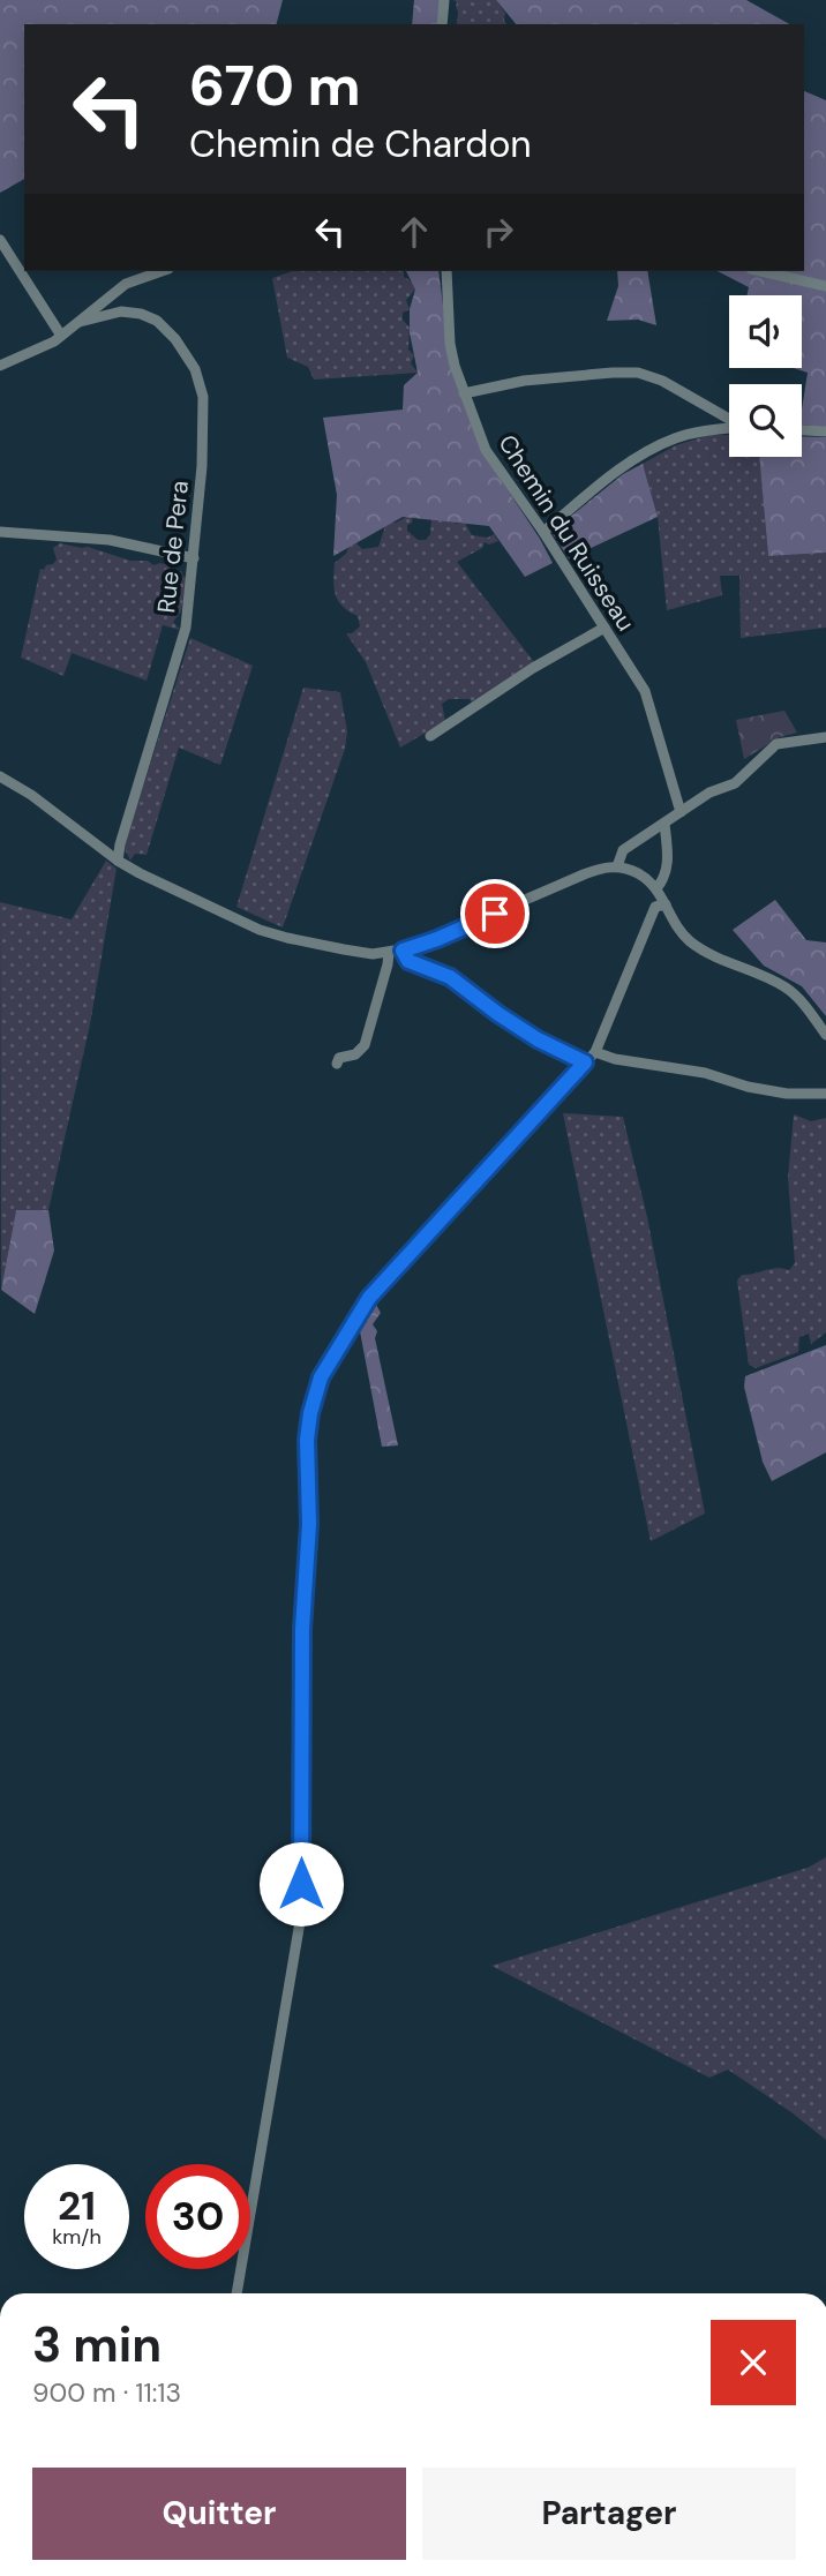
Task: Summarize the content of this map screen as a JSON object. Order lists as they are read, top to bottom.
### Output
{
  "streets": {
    "street": ["Chemin du Ruisseau", "Rue de Pera"]
  },
  "page": {
    "turn": ["670 m", "Chemin de Chardon"],
    "speed": "21 km/h",
    "limit": "30",
    "heading": ["3 min", "900 m · 11:13"],
    "buttons": ["Quitter", "Partager"]
  }
}
